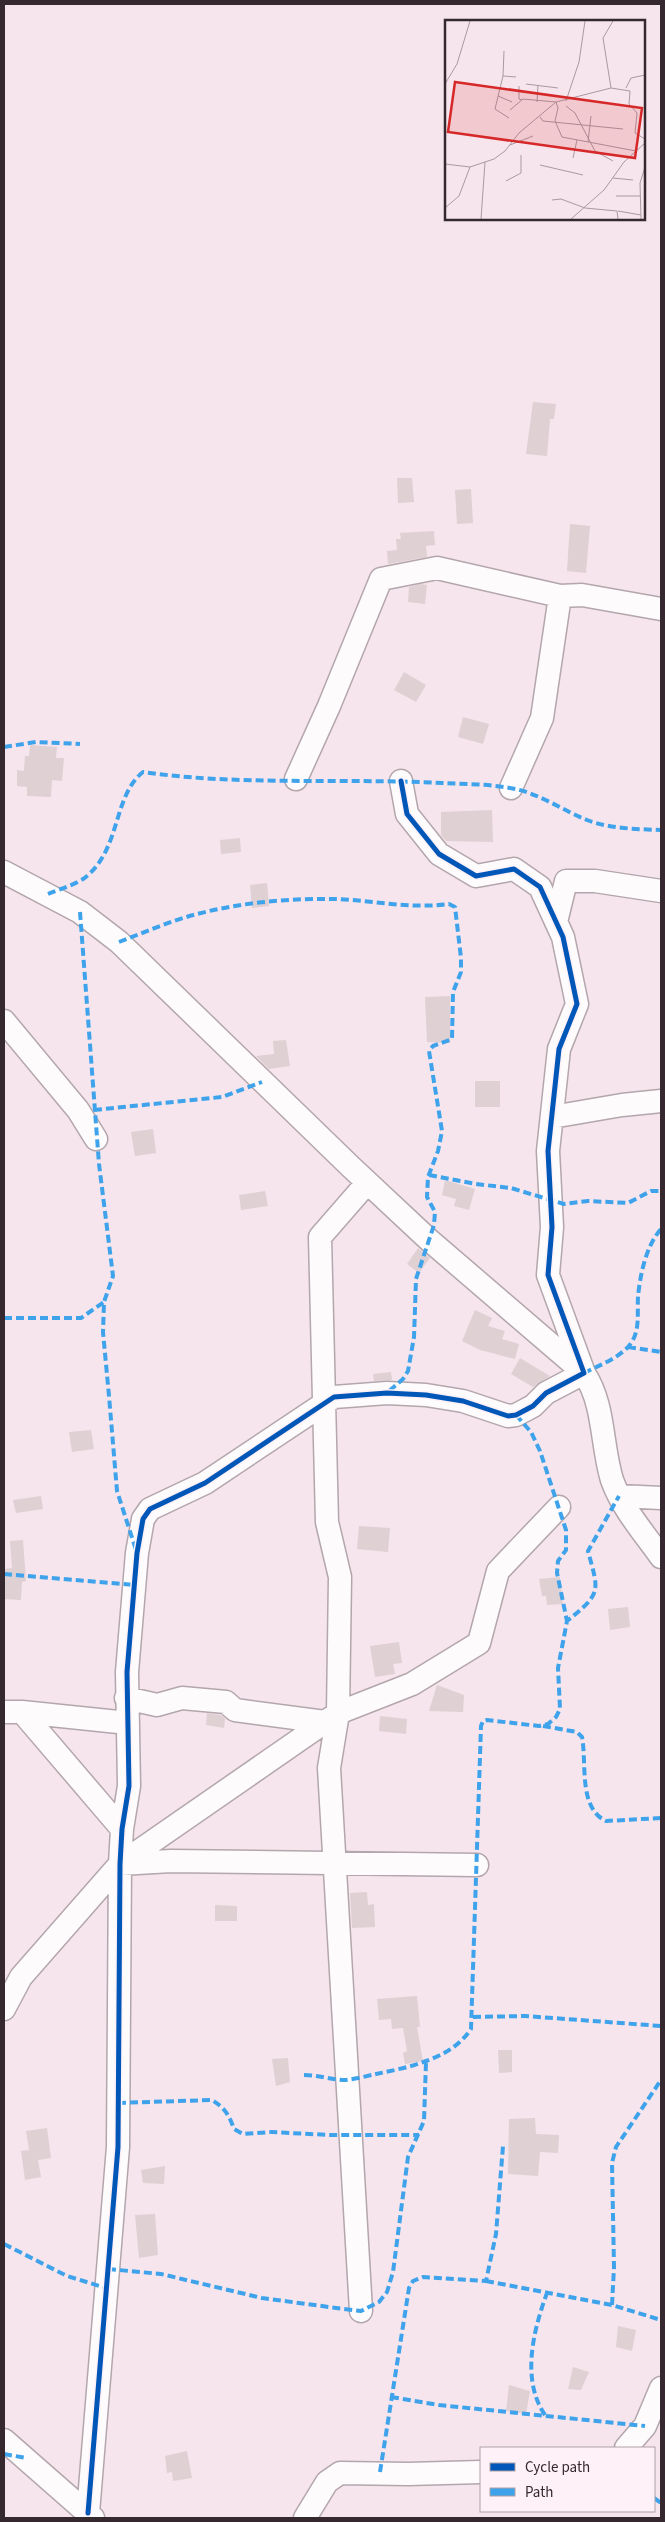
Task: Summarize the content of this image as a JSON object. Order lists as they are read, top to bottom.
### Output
{
  "legend": ["Cycle path", "Path"]
}
